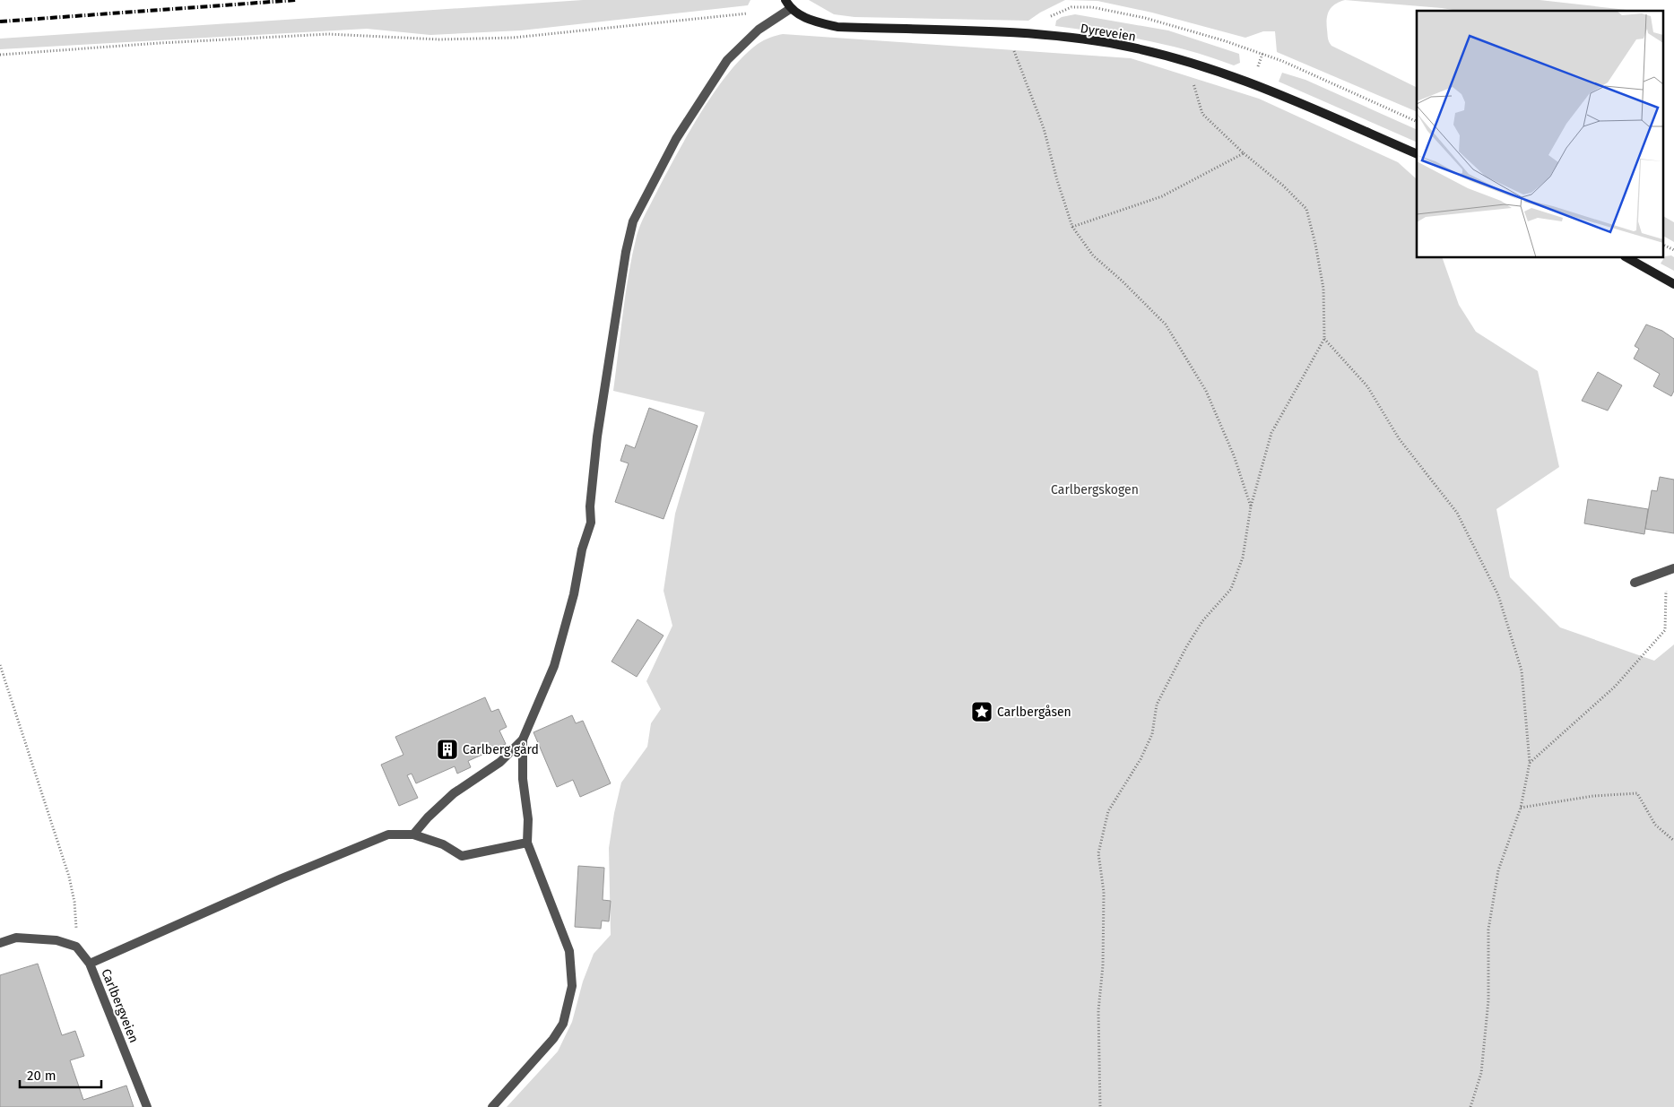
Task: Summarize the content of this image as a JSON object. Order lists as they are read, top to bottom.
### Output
{
  "streets": {
    "main road": ["Dyreveien"],
    "street": ["Carlbergveien"]
  },
  "parks": ["Carlbergskogen"],
  "places": {
    "place": ["Carlbergåsen"],
    "building": ["Carlberg gård"]
  },
  "scale_bar": "20 m"
}
